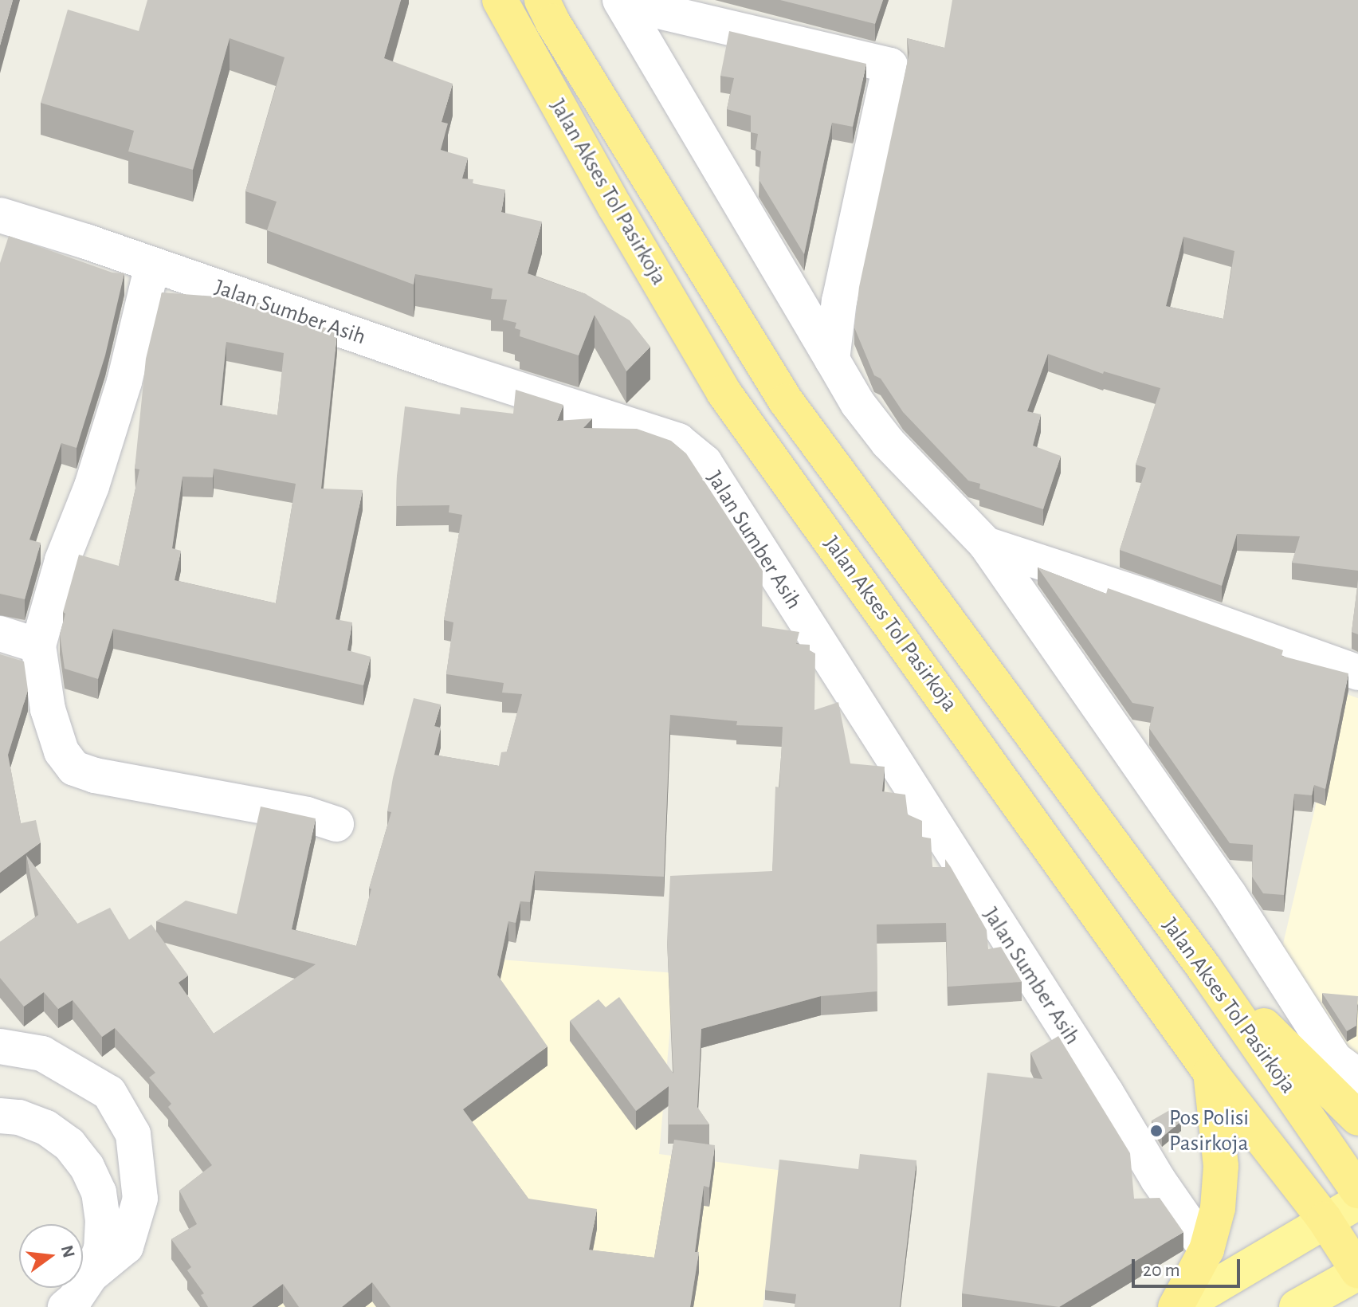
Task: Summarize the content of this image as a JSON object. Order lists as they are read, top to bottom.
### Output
{
  "streets": {
    "highway": ["Jalan Akses Tol Pasirkoja"],
    "street": ["Jalan Sumber Asih"]
  },
  "places": ["Pos Polisi Pasirkoja"],
  "scale_bar": "20 m",
  "north": "right"
}
